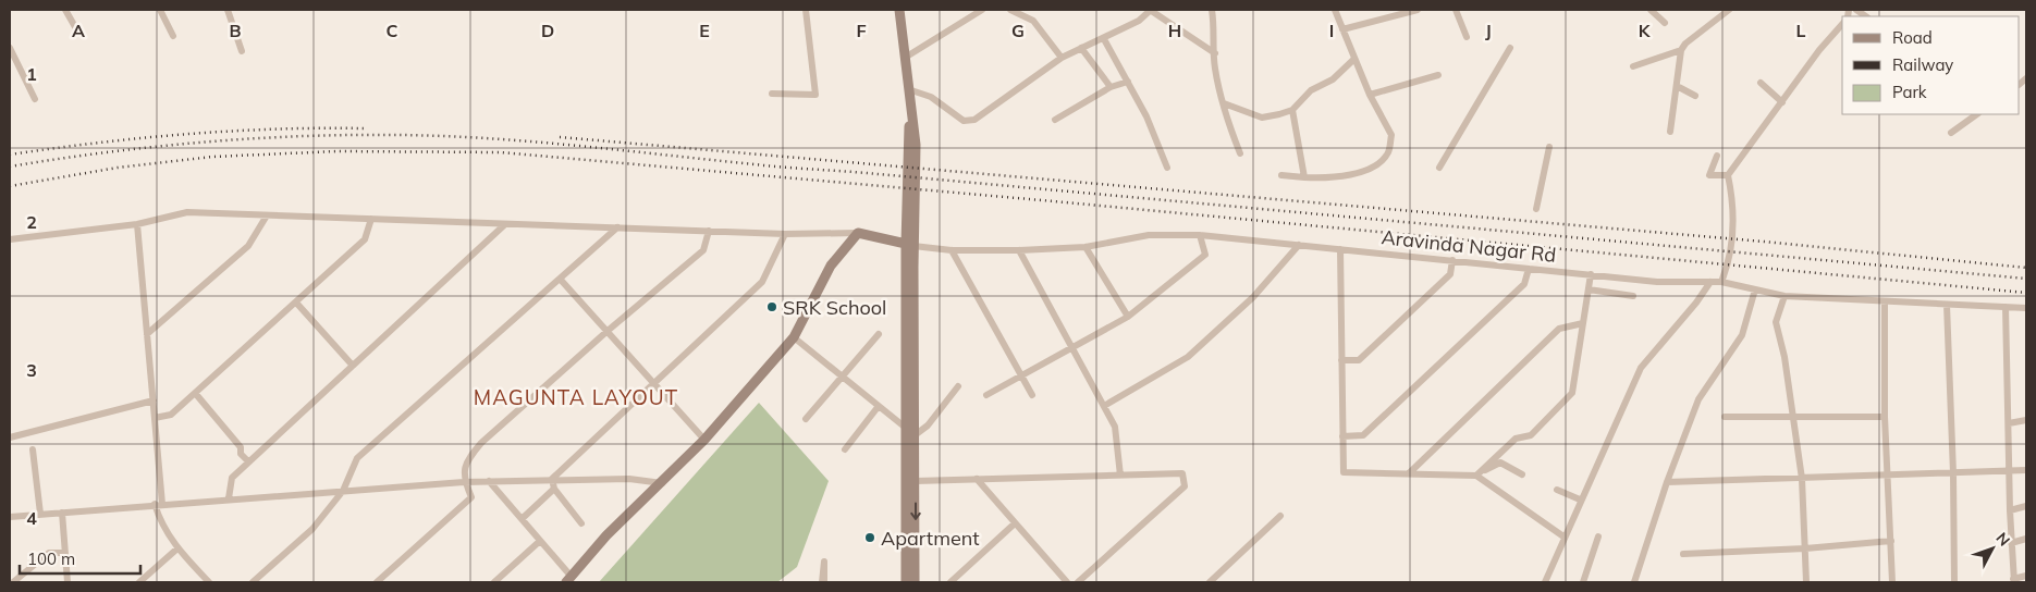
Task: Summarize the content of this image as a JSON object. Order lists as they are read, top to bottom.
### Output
{
  "streets": {
    "street": ["Aravinda Nagar Rd"]
  },
  "districts": ["MAGUNTA LAYOUT"],
  "places": ["SRK School", "Apartment"],
  "legend": ["Road", "Railway", "Park"],
  "scale_bar": "100 m",
  "north": "top right",
  "grid": {
    "columns": [
      "A",
      "B",
      "C",
      "D",
      "E",
      "F",
      "G",
      "H",
      "I",
      "J",
      "K",
      "L"
    ],
    "rows": [
      "1",
      "2",
      "3",
      "4"
    ]
  }
}
